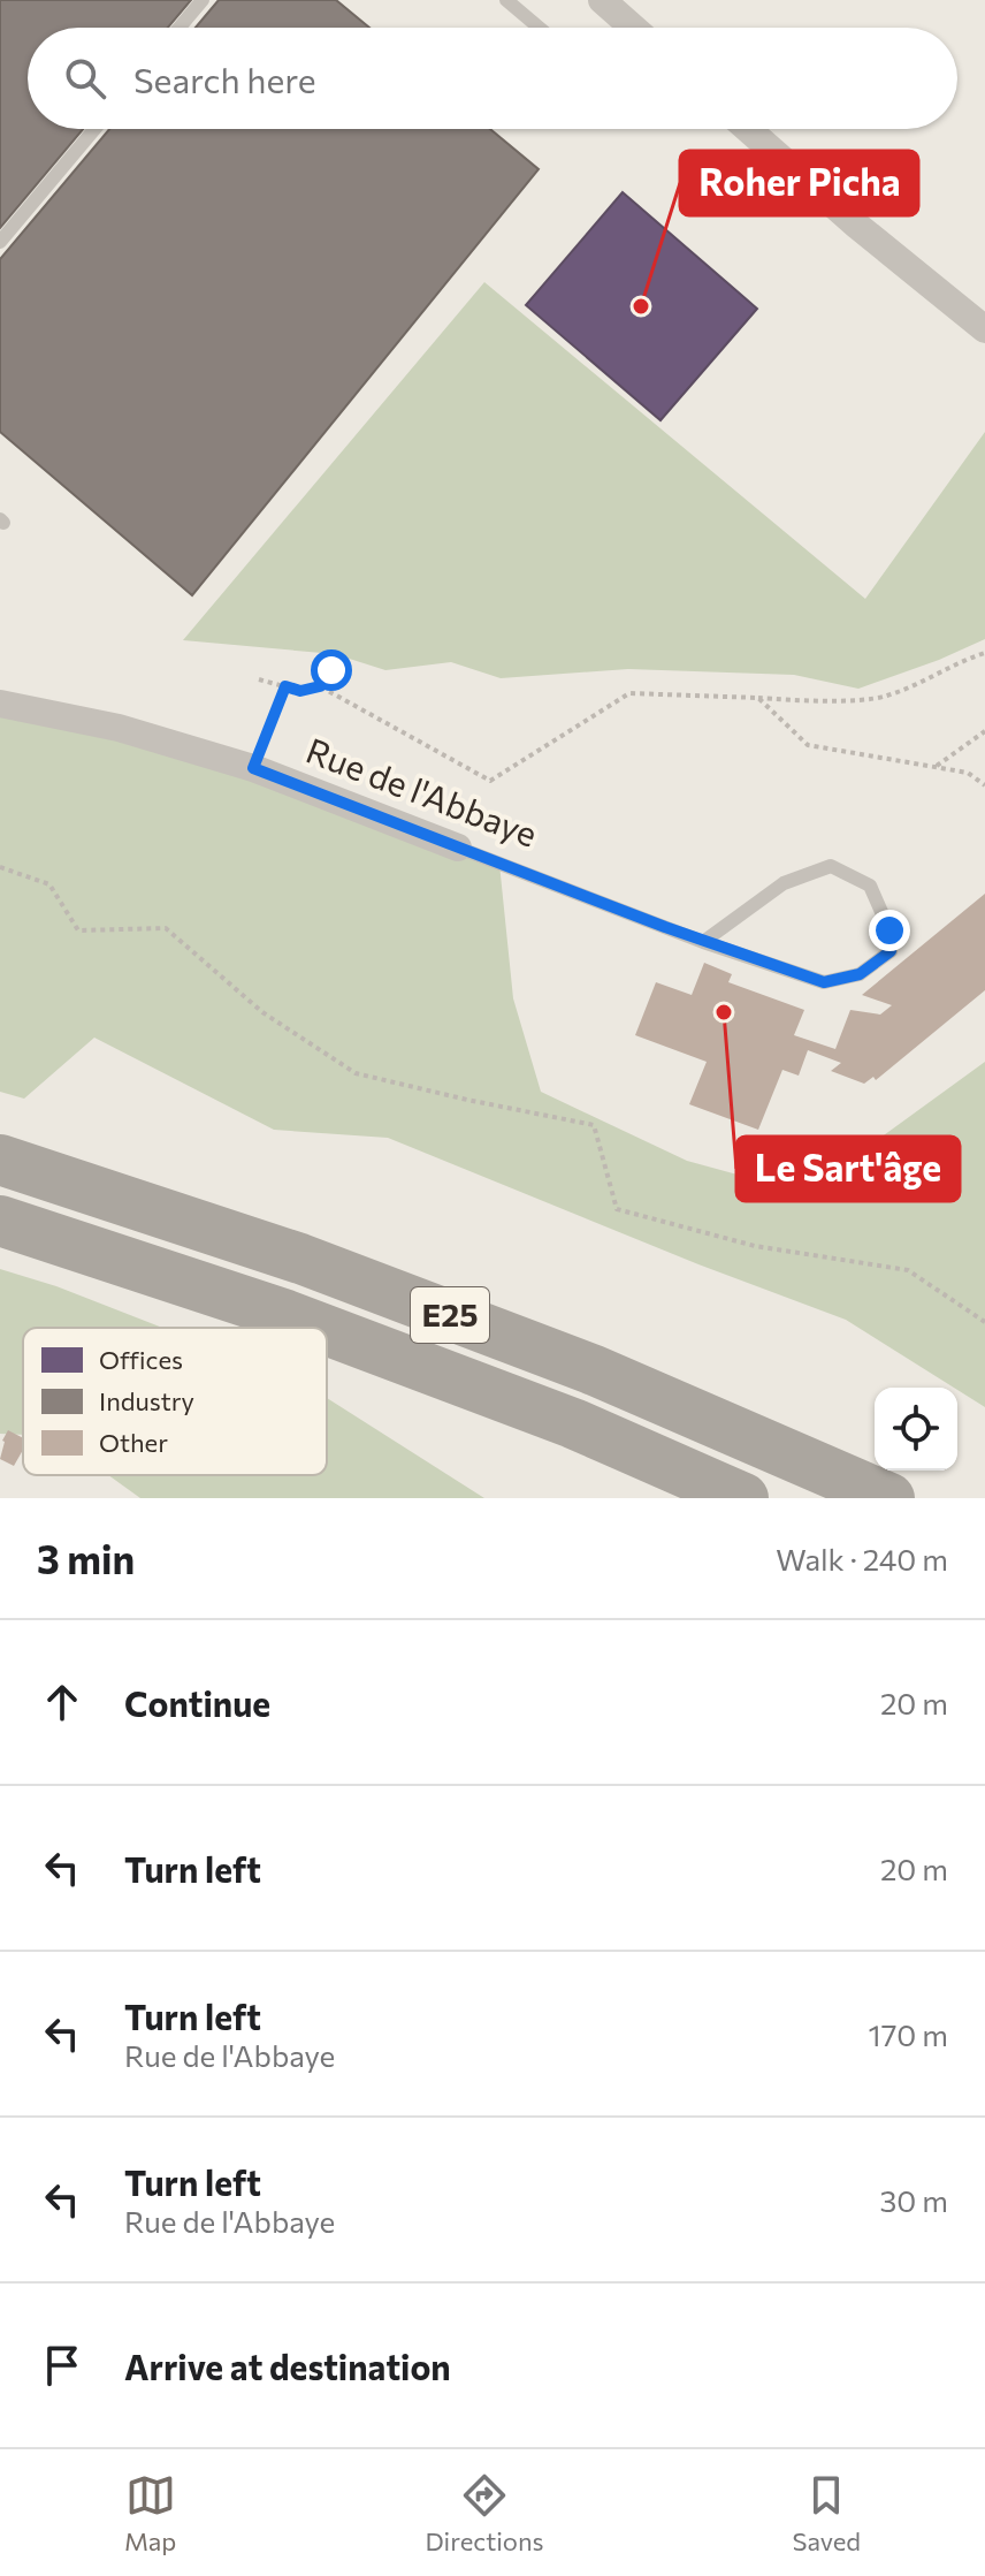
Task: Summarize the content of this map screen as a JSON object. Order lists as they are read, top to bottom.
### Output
{
  "streets": {
    "highway": ["E25"],
    "street": ["Rue de l'Abbaye"]
  },
  "places": ["Roher Picha", "Le Sart'âge"],
  "legend": ["Offices", "Industry", "Other"],
  "page": {
    "search": "Search here",
    "heading": ["3 min", "Walk · 240 m"],
    "list": [
      ["Continue", "20 m"],
      ["Turn left", "20 m"],
      ["Turn left", "Rue de l'Abbaye", "170 m"],
      ["Turn left", "Rue de l'Abbaye", "30 m"],
      "Arrive at destination"
    ],
    "nav": ["Map", "Directions", "Saved"]
  }
}
